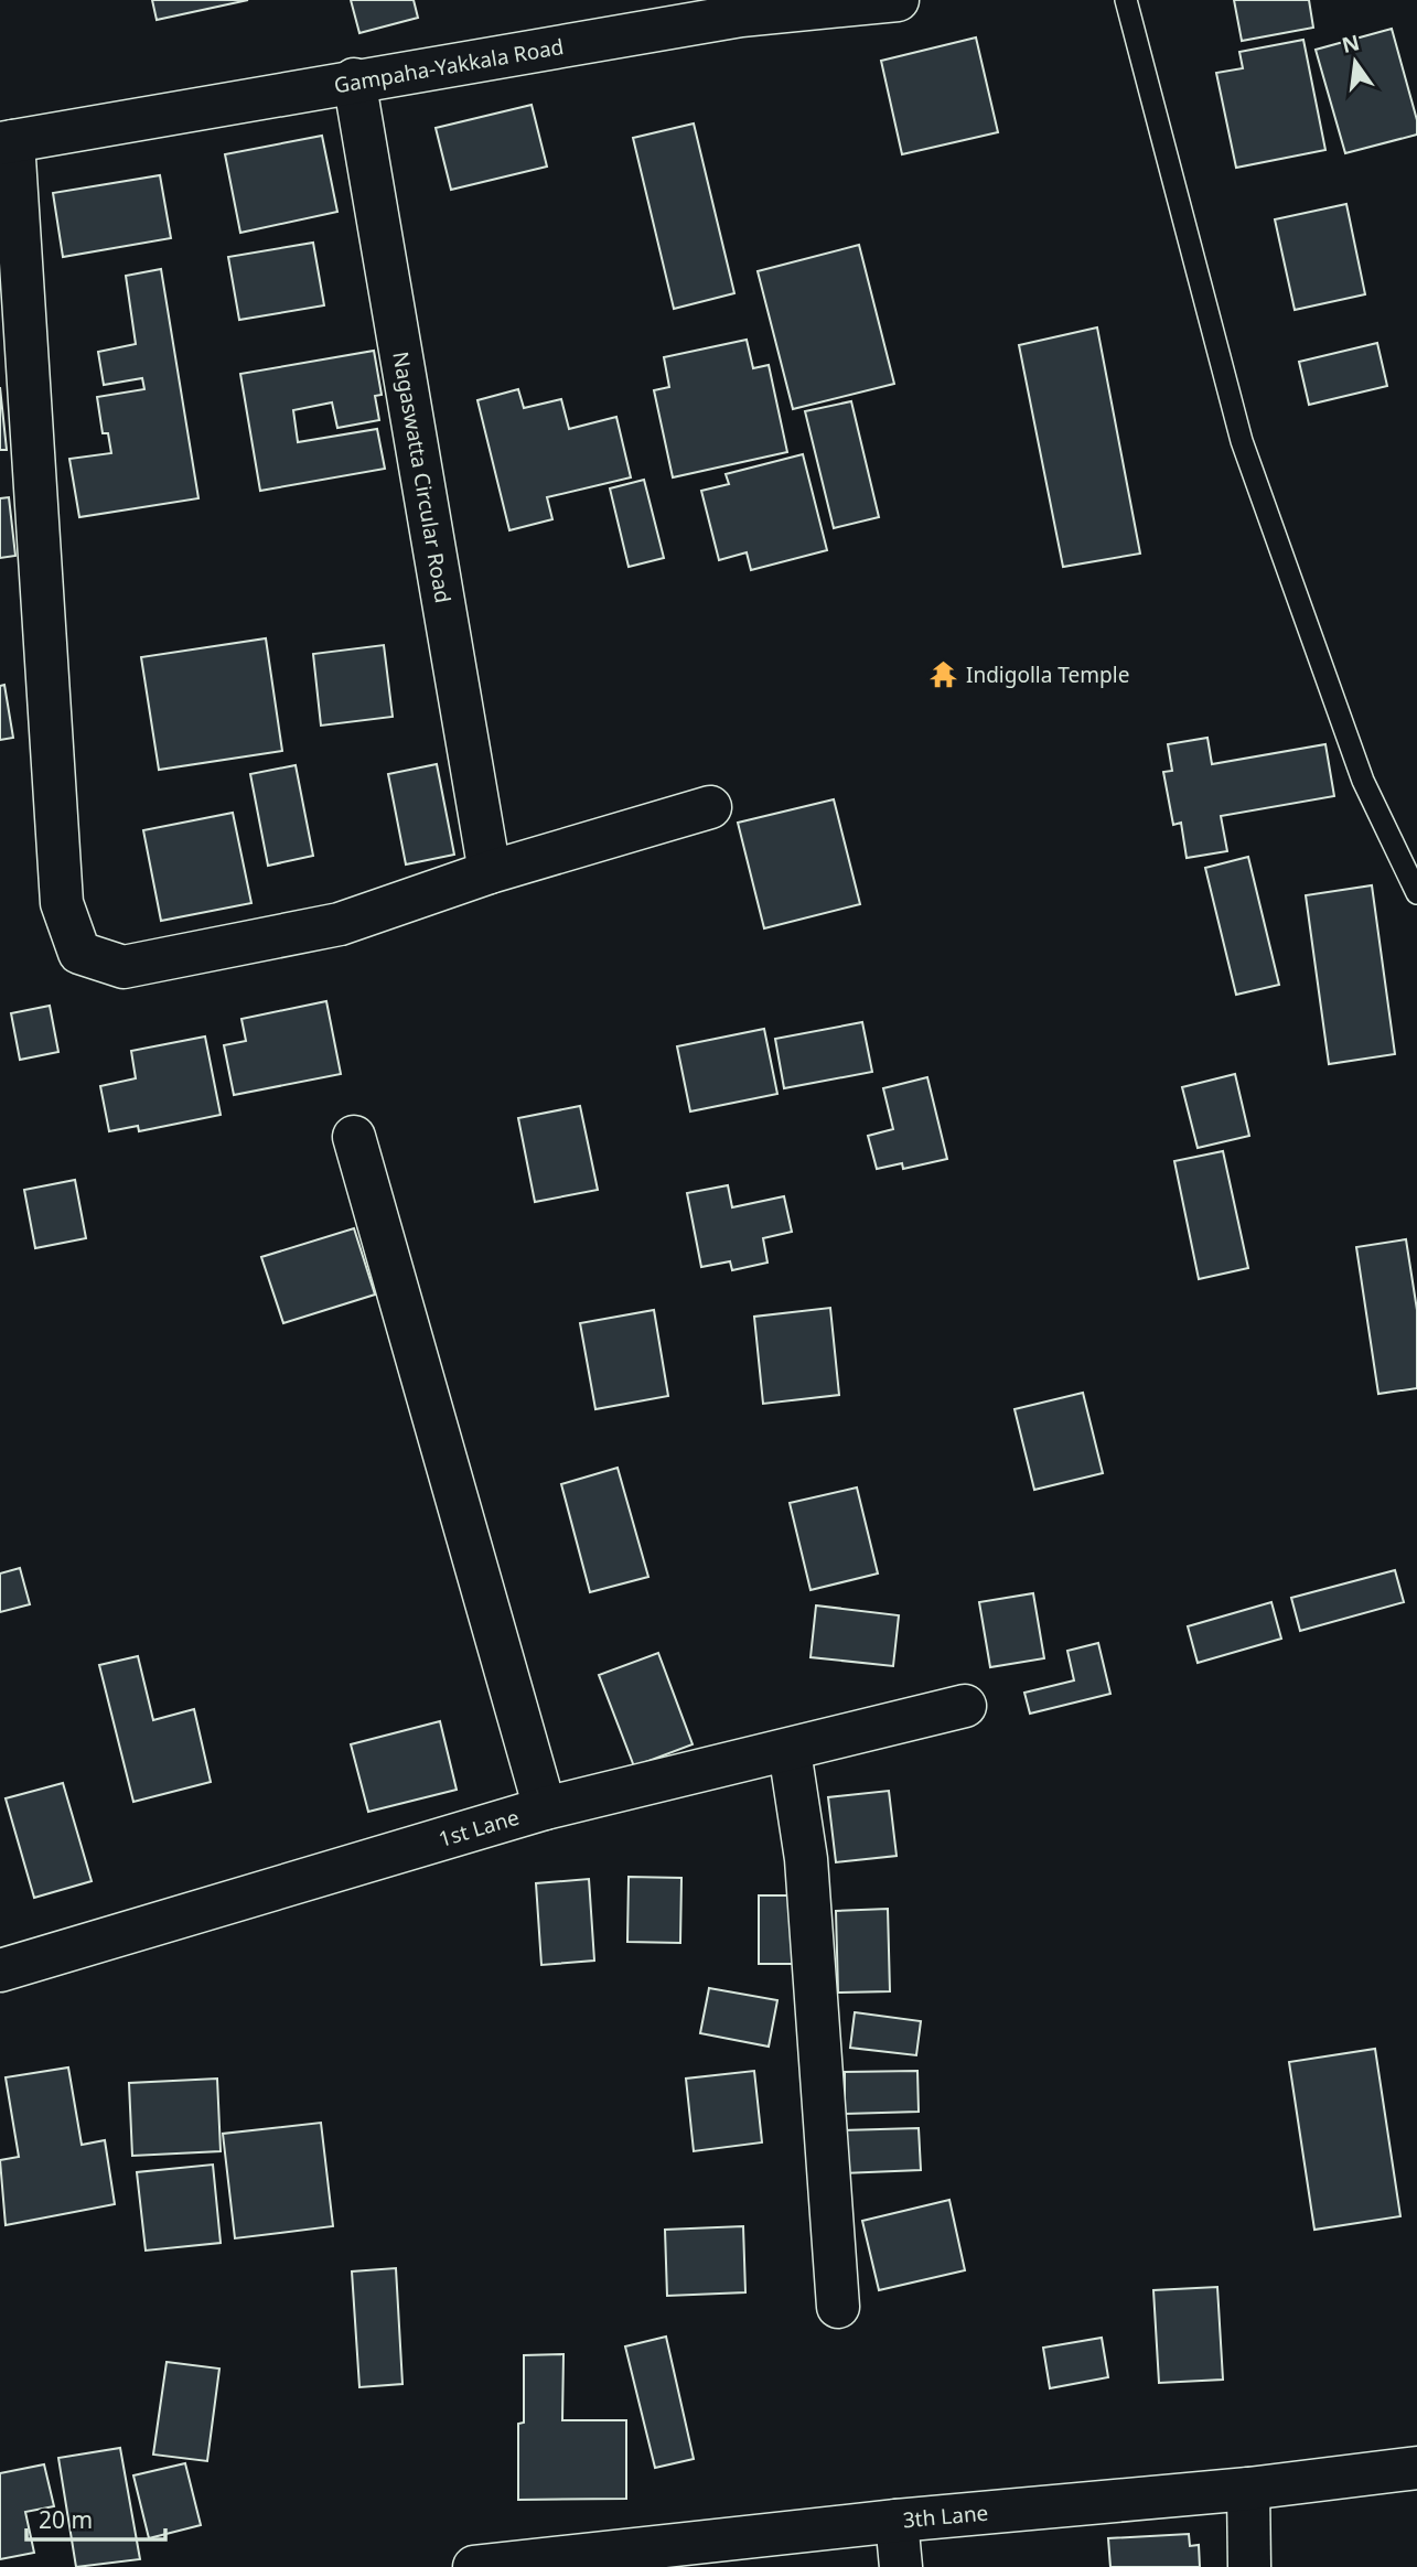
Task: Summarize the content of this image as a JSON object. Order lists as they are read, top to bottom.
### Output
{
  "streets": {
    "main road": [
      "Gampaha-Yakkala Road",
      "Nagaswatta Circular Road",
      "1st Lane",
      "3th Lane"
    ]
  },
  "crossings": [
    ["Gampaha-Yakkala Road", "Nagaswatta Circular Road"]
  ],
  "places": {
    "temple": ["Indigolla Temple"]
  },
  "scale_bar": "20 m",
  "north": "top"
}
